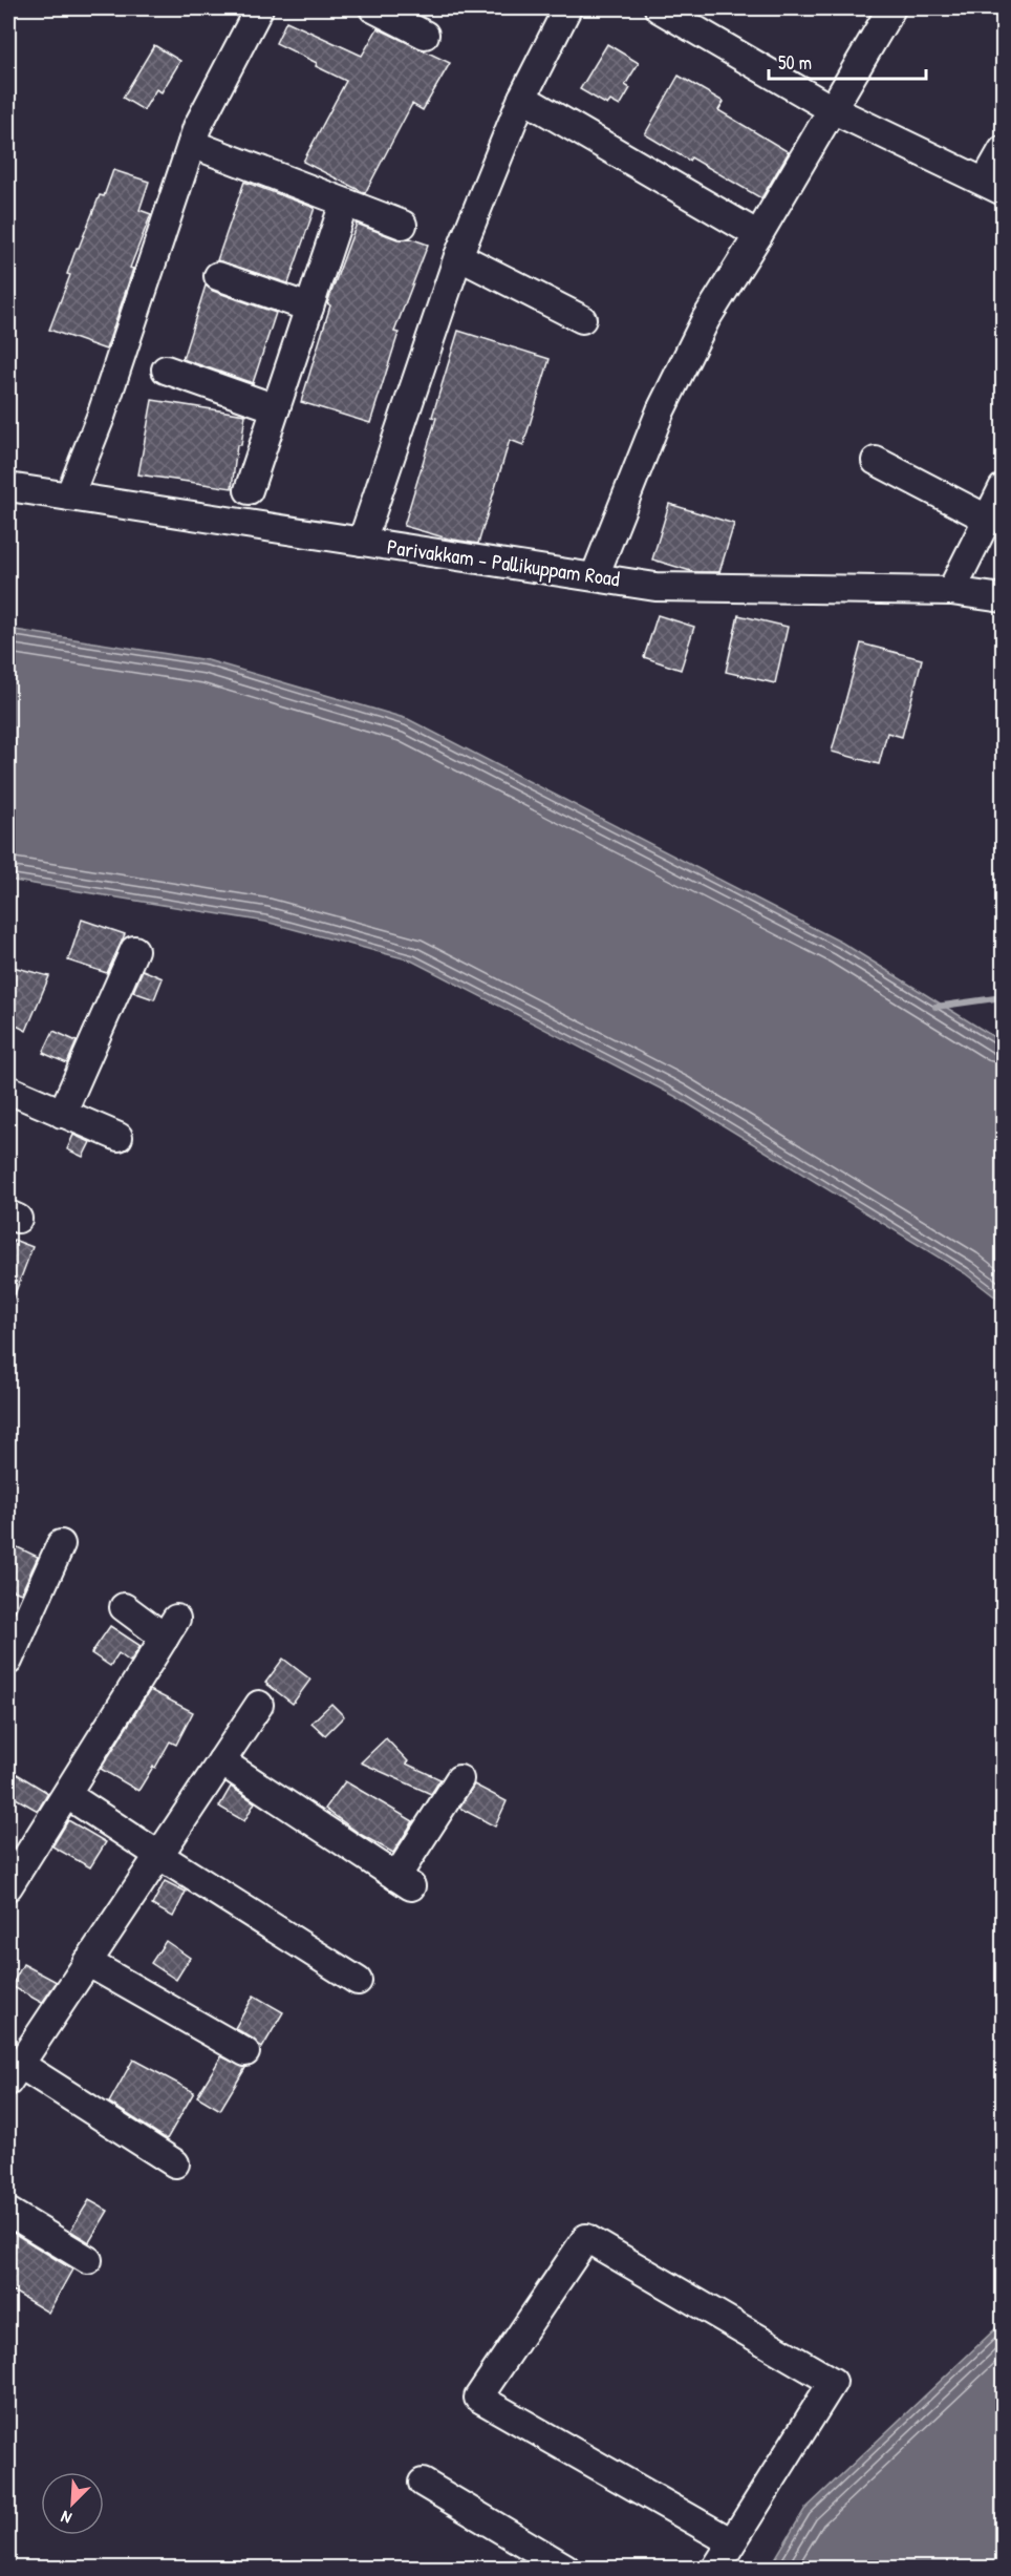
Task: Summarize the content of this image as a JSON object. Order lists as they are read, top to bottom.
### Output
{
  "streets": {
    "street": ["Parivakkam - Pallikuppam Road"]
  },
  "scale_bar": "50 m",
  "north": "bottom left"
}
